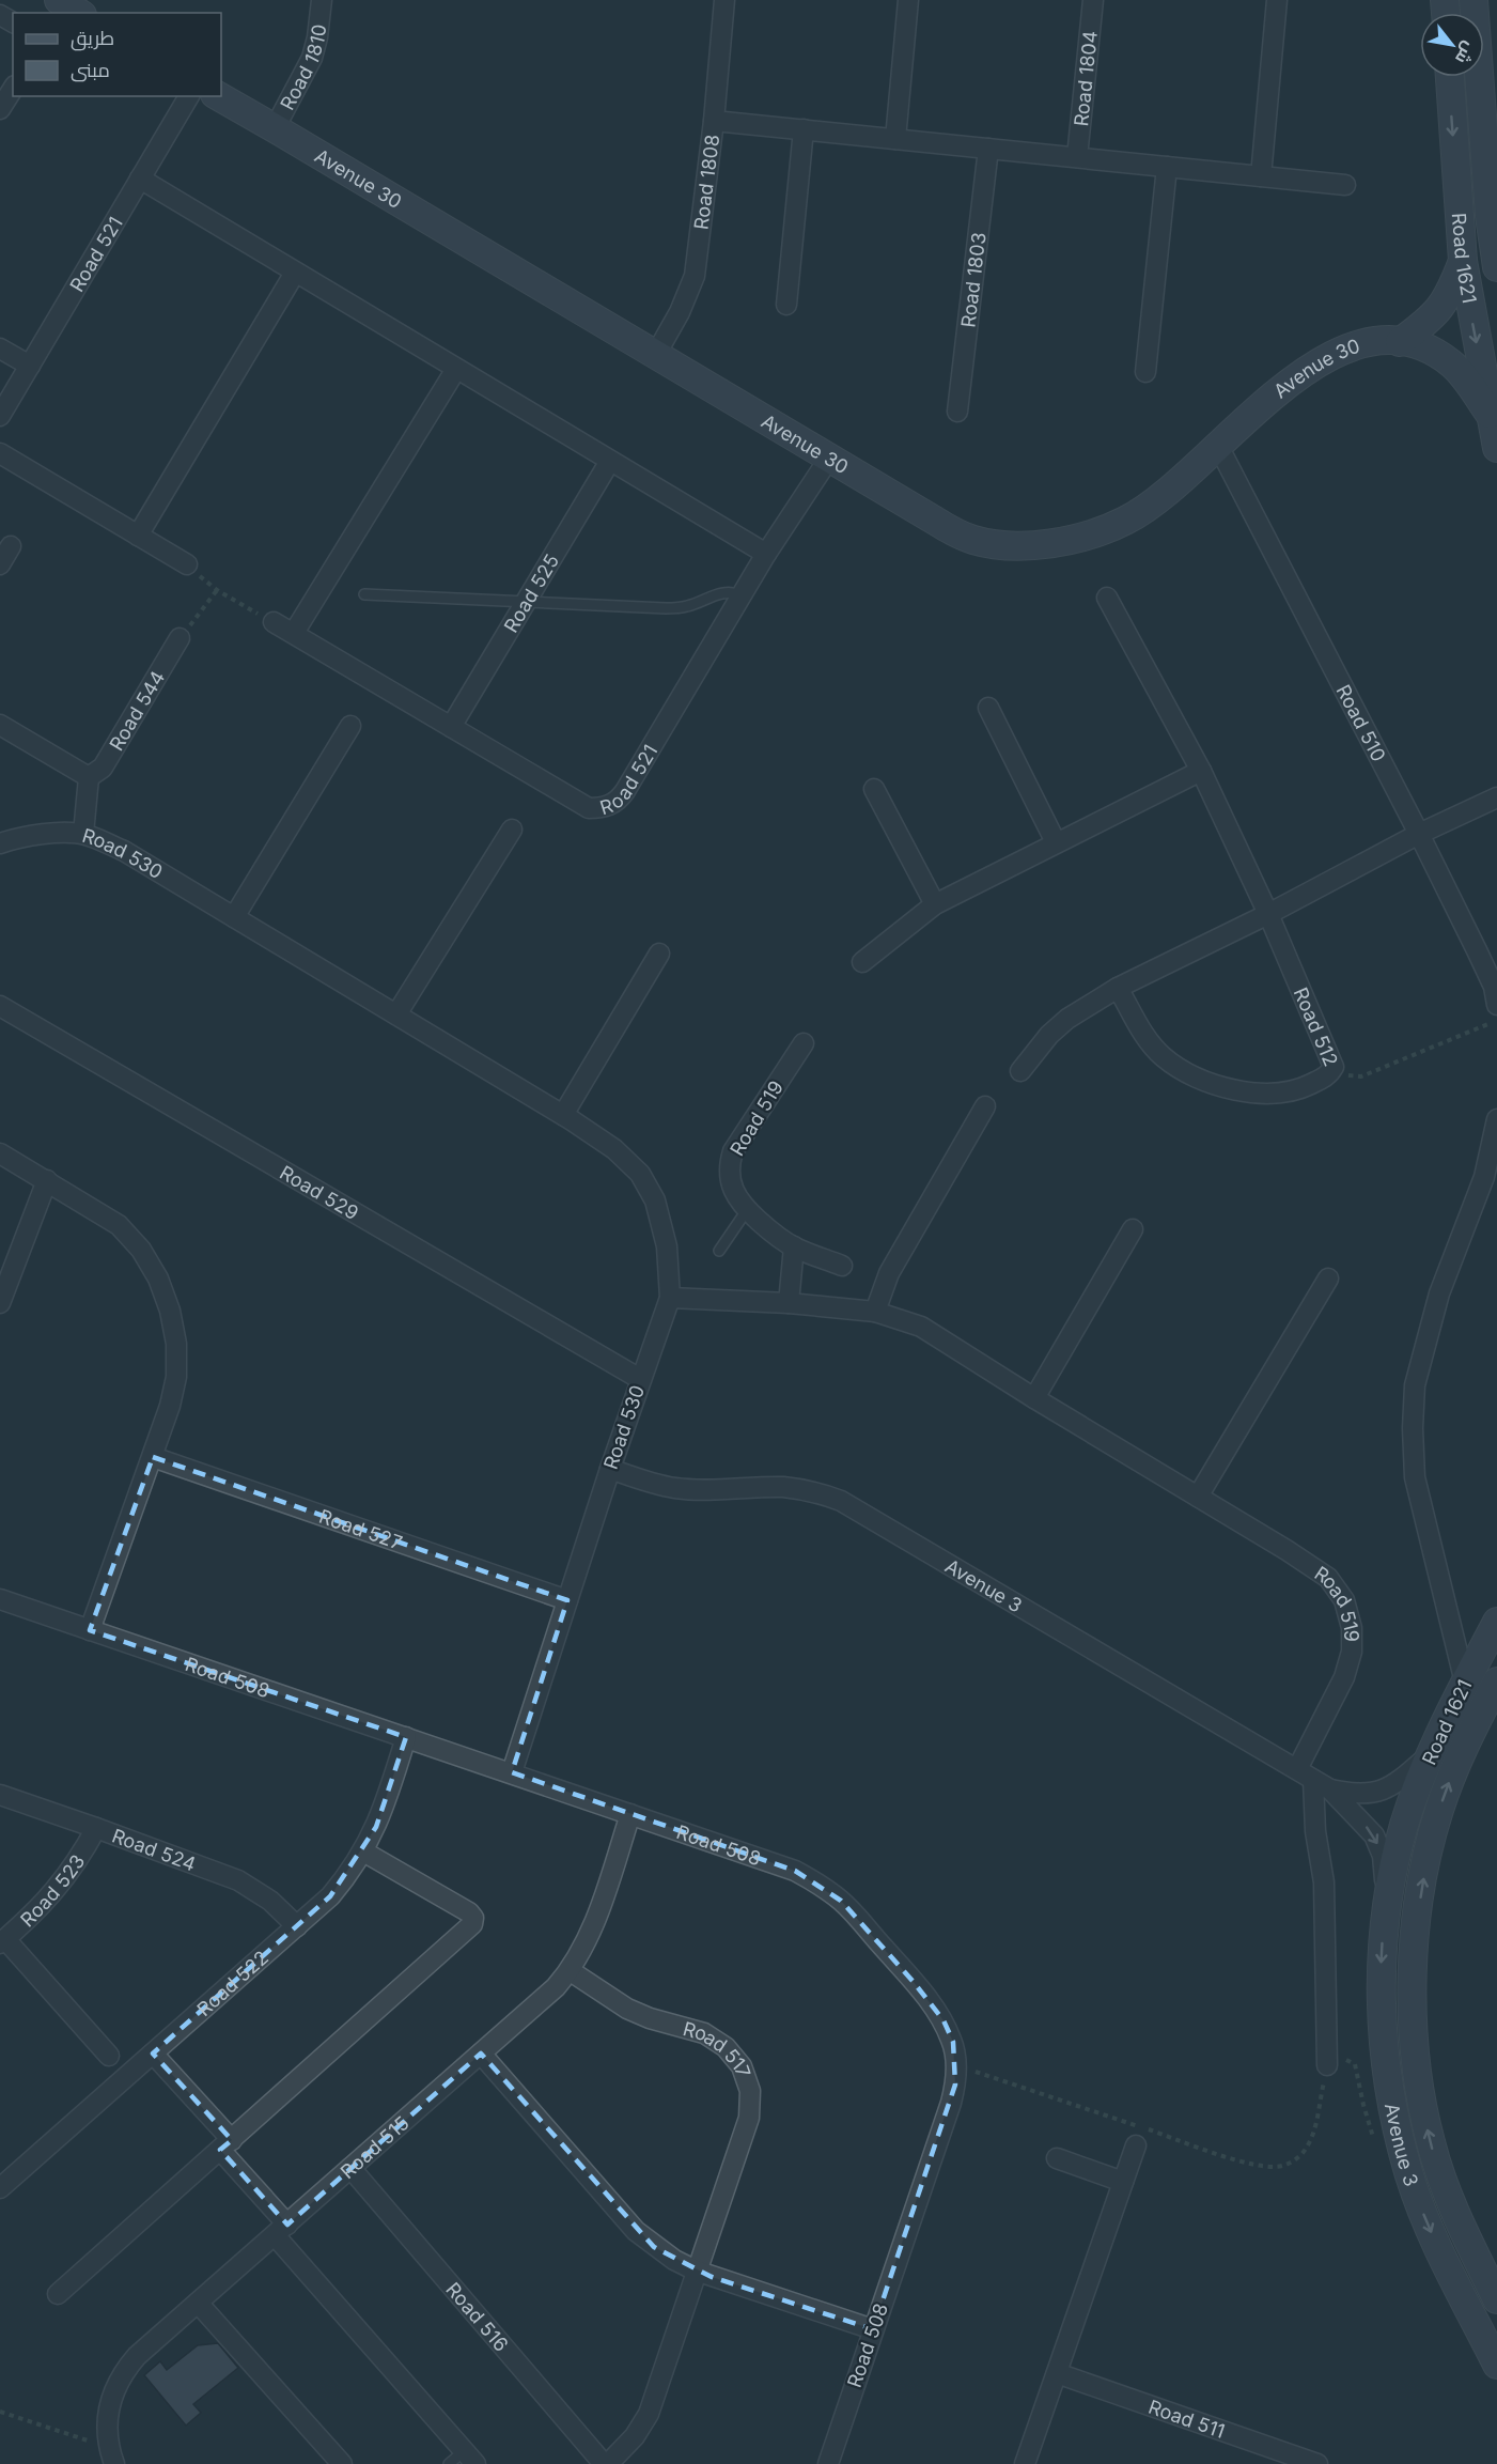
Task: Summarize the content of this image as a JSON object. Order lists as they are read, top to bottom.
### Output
{
  "streets": {
    "street": [
      "Road 1810",
      "Road 1804",
      "Avenue 30",
      "Road 1808",
      "Road 521",
      "Road 1621",
      "Road 1803",
      "Road 525",
      "Road 544",
      "Road 510",
      "Road 530",
      "Road 512",
      "Road 519",
      "Road 529",
      "Road 527",
      "Avenue 3",
      "Road 508",
      "Road 524",
      "Road 523",
      "Road 522",
      "Road 517",
      "Road 515",
      "Road 516",
      "Road 511"
    ]
  },
  "crossings": [
    ["Road 1810", "Avenue 30"],
    ["Avenue 30", "Road 1808"],
    ["Avenue 30", "Road 521"],
    ["Avenue 30", "Road 1621"],
    ["Avenue 30", "Road 510"],
    ["Road 521", "Road 525"],
    ["Road 1621", "Avenue 3"],
    ["Road 530", "Road 519"],
    ["Road 530", "Road 529"],
    ["Road 530", "Road 527"],
    ["Road 530", "Avenue 3"],
    ["Road 530", "Road 508"],
    ["Road 519", "Avenue 3"],
    ["Road 508", "Road 522"],
    ["Road 508", "Road 515"],
    ["Road 524", "Road 523"],
    ["Road 524", "Road 522"],
    ["Road 517", "Road 515"],
    ["Road 517", "Road 516"],
    ["Road 515", "Road 516"]
  ],
  "legend": ["طريق", "مبنى"],
  "north": "bottom right"
}
